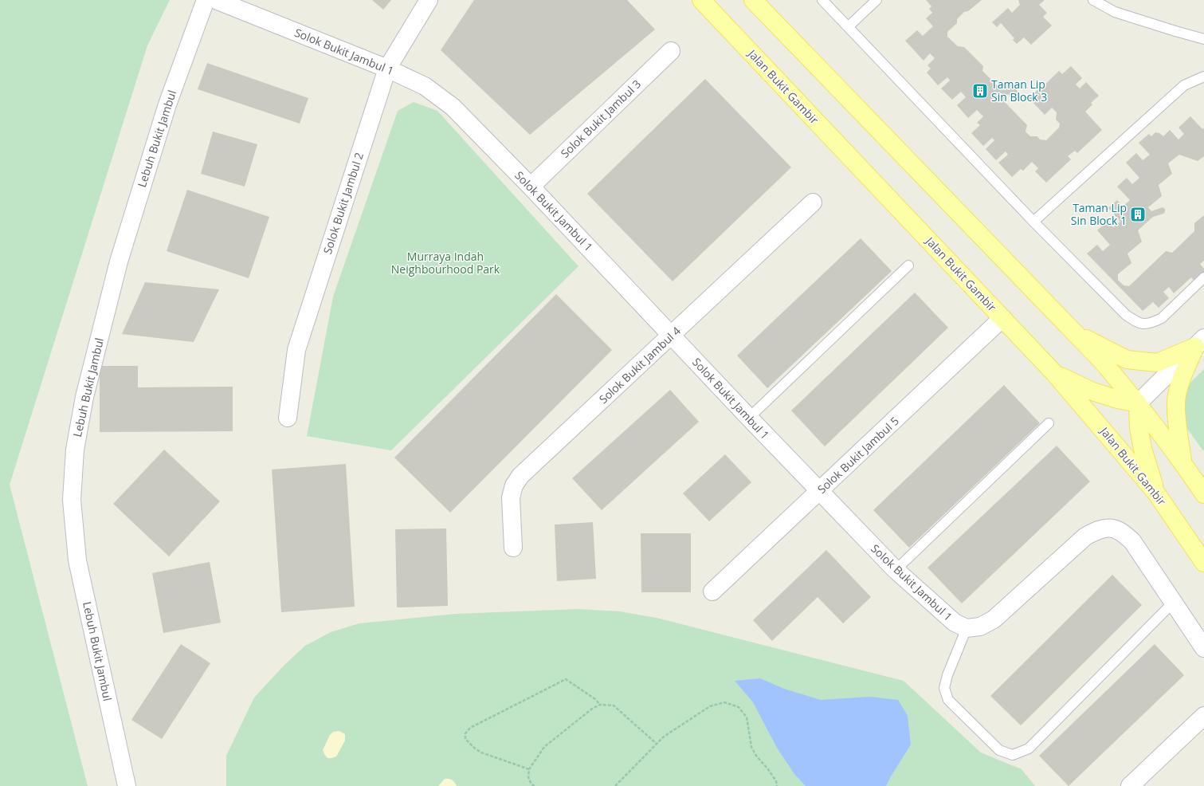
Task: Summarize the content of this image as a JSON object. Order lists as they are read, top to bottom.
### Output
{
  "streets": {
    "main road": ["Jalan Bukit Gambir"],
    "street": [
      "Solok Bukit Jambul 1",
      "Solok Bukit Jambul 3",
      "Lebuh Bukit Jambul",
      "Solok Bukit Jambul 2",
      "Solok Bukit Jambul 4",
      "Solok Bukit Jambul 5"
    ]
  },
  "crossings": [
    ["Solok Bukit Jambul 1", "Solok Bukit Jambul 3"],
    ["Solok Bukit Jambul 1", "Solok Bukit Jambul 2"],
    ["Solok Bukit Jambul 1", "Solok Bukit Jambul 4"],
    ["Solok Bukit Jambul 1", "Solok Bukit Jambul 5"],
    ["Jalan Bukit Gambir", "Solok Bukit Jambul 5"]
  ],
  "parks": ["Murraya Indah Neighbourhood Park"],
  "places": {
    "building": ["Taman Lip Sin Block 3", "Taman Lip Sin Block 1"]
  }
}
